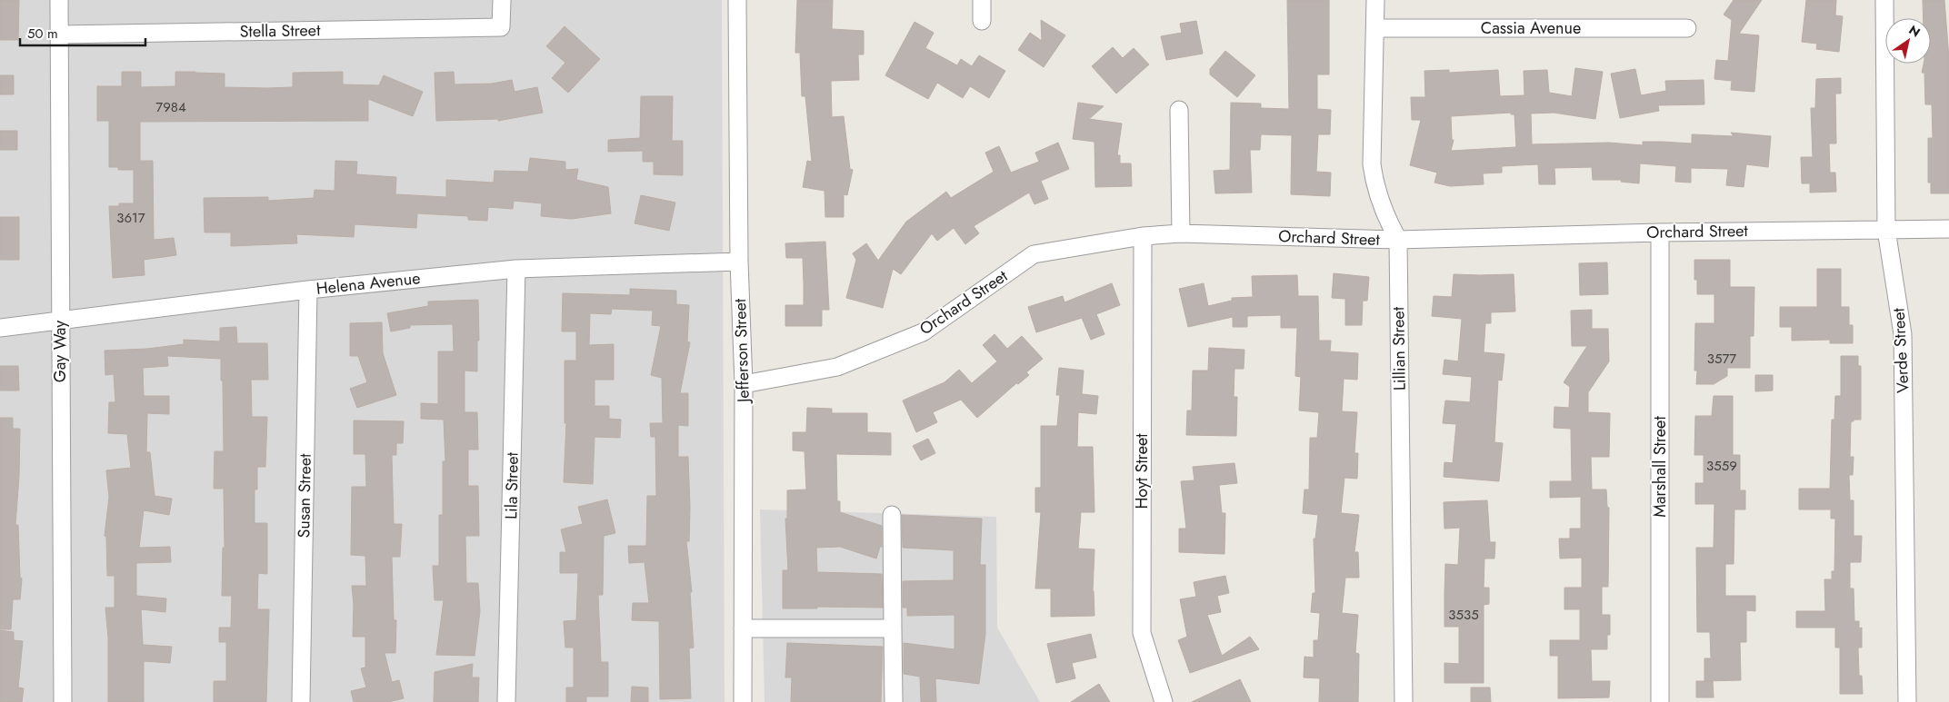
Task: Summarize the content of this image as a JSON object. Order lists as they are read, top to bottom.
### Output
{
  "streets": {
    "street": [
      "Cassia Avenue",
      "Stella Street",
      "Orchard Street",
      "Helena Avenue",
      "Lillian Street",
      "Jefferson Street",
      "Verde Street",
      "Gay Way",
      "Marshall Street",
      "Hoyt Street",
      "Lila Street",
      "Susan Street"
    ]
  },
  "crossings": [
    ["Cassia Avenue", "Lillian Street"],
    ["Stella Street", "Gay Way"],
    ["Orchard Street", "Lillian Street"],
    ["Orchard Street", "Jefferson Street"],
    ["Orchard Street", "Verde Street"],
    ["Orchard Street", "Marshall Street"],
    ["Orchard Street", "Hoyt Street"],
    ["Helena Avenue", "Jefferson Street"],
    ["Helena Avenue", "Gay Way"],
    ["Helena Avenue", "Lila Street"],
    ["Helena Avenue", "Susan Street"]
  ],
  "house_numbers": [
    "7984",
    "3617",
    "3577",
    "3559",
    "3535"
  ],
  "scale_bar": "50 m",
  "north": "top right"
}
